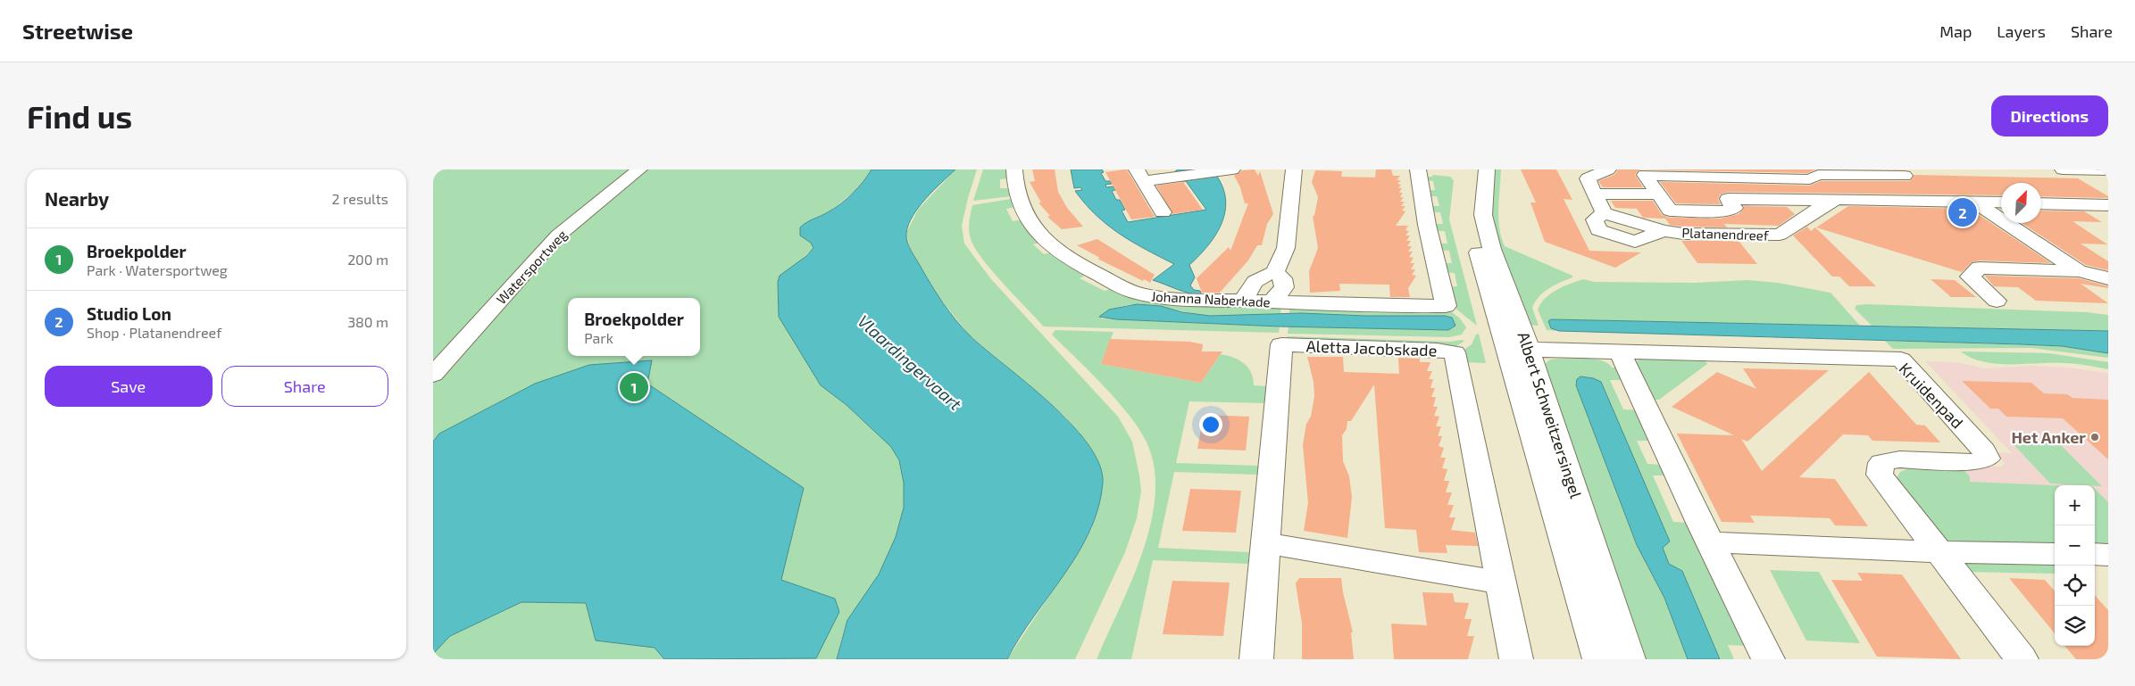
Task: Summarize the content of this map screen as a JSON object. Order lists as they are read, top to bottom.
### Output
{
  "streets": {
    "street": [
      "Platanendreef",
      "Watersportweg",
      "Johanna Naberkade",
      "Aletta Jacobskade",
      "Kruidenpad",
      "Albert Schweitzersingel"
    ]
  },
  "crossings": [
    ["Kruidenpad", "Albert Schweitzersingel"]
  ],
  "water": ["Vlaardingervaart"],
  "places": ["Het Anker"],
  "north": "top right",
  "page": {
    "header": "Streetwise",
    "nav": ["Map", "Layers", "Share"],
    "buttons": [
      "Directions",
      ["Save", "Share"]
    ],
    "title": "Find us",
    "heading": ["Nearby", "2 results"],
    "pins": ["2", "1"],
    "list": [
      {
        "mark": "1",
        "name": "Broekpolder",
        "note": "Park · Watersportweg",
        "value": "200 m"
      },
      {
        "mark": "2",
        "name": "Studio Lon",
        "note": "Shop · Platanendreef",
        "value": "380 m"
      }
    ],
    "popup": ["Broekpolder", "Park"],
    "map_buttons": ["+", "−"]
  }
}
